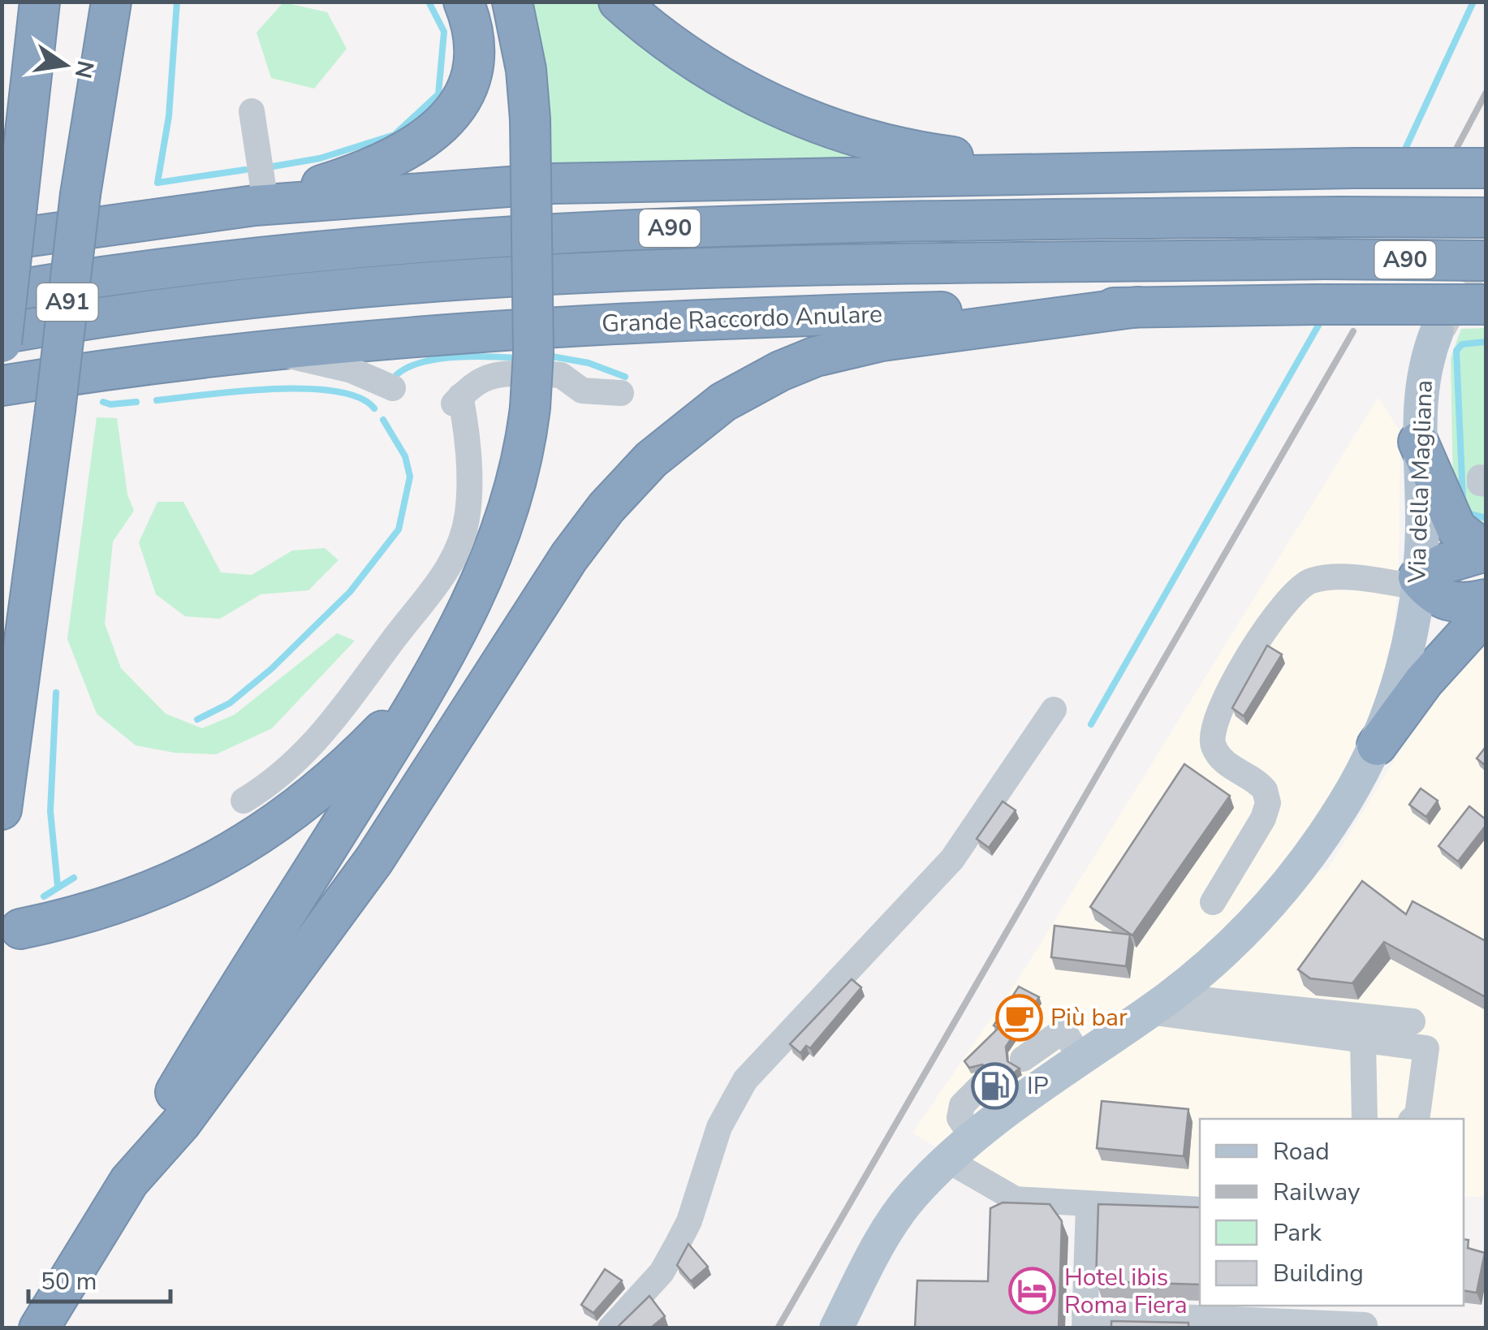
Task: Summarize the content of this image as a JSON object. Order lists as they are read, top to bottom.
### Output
{
  "streets": {
    "highway": ["A90", "A91", "Grande Raccordo Anulare"],
    "main road": ["Via della Magliana"]
  },
  "places": {
    "cafe": ["Più bar"],
    "fuel station": ["IP"],
    "hotel": ["Hotel ibis Roma Fiera"]
  },
  "legend": [
    "Road",
    "Railway",
    "Park",
    "Building"
  ],
  "scale_bar": "50 m",
  "north": "right"
}
